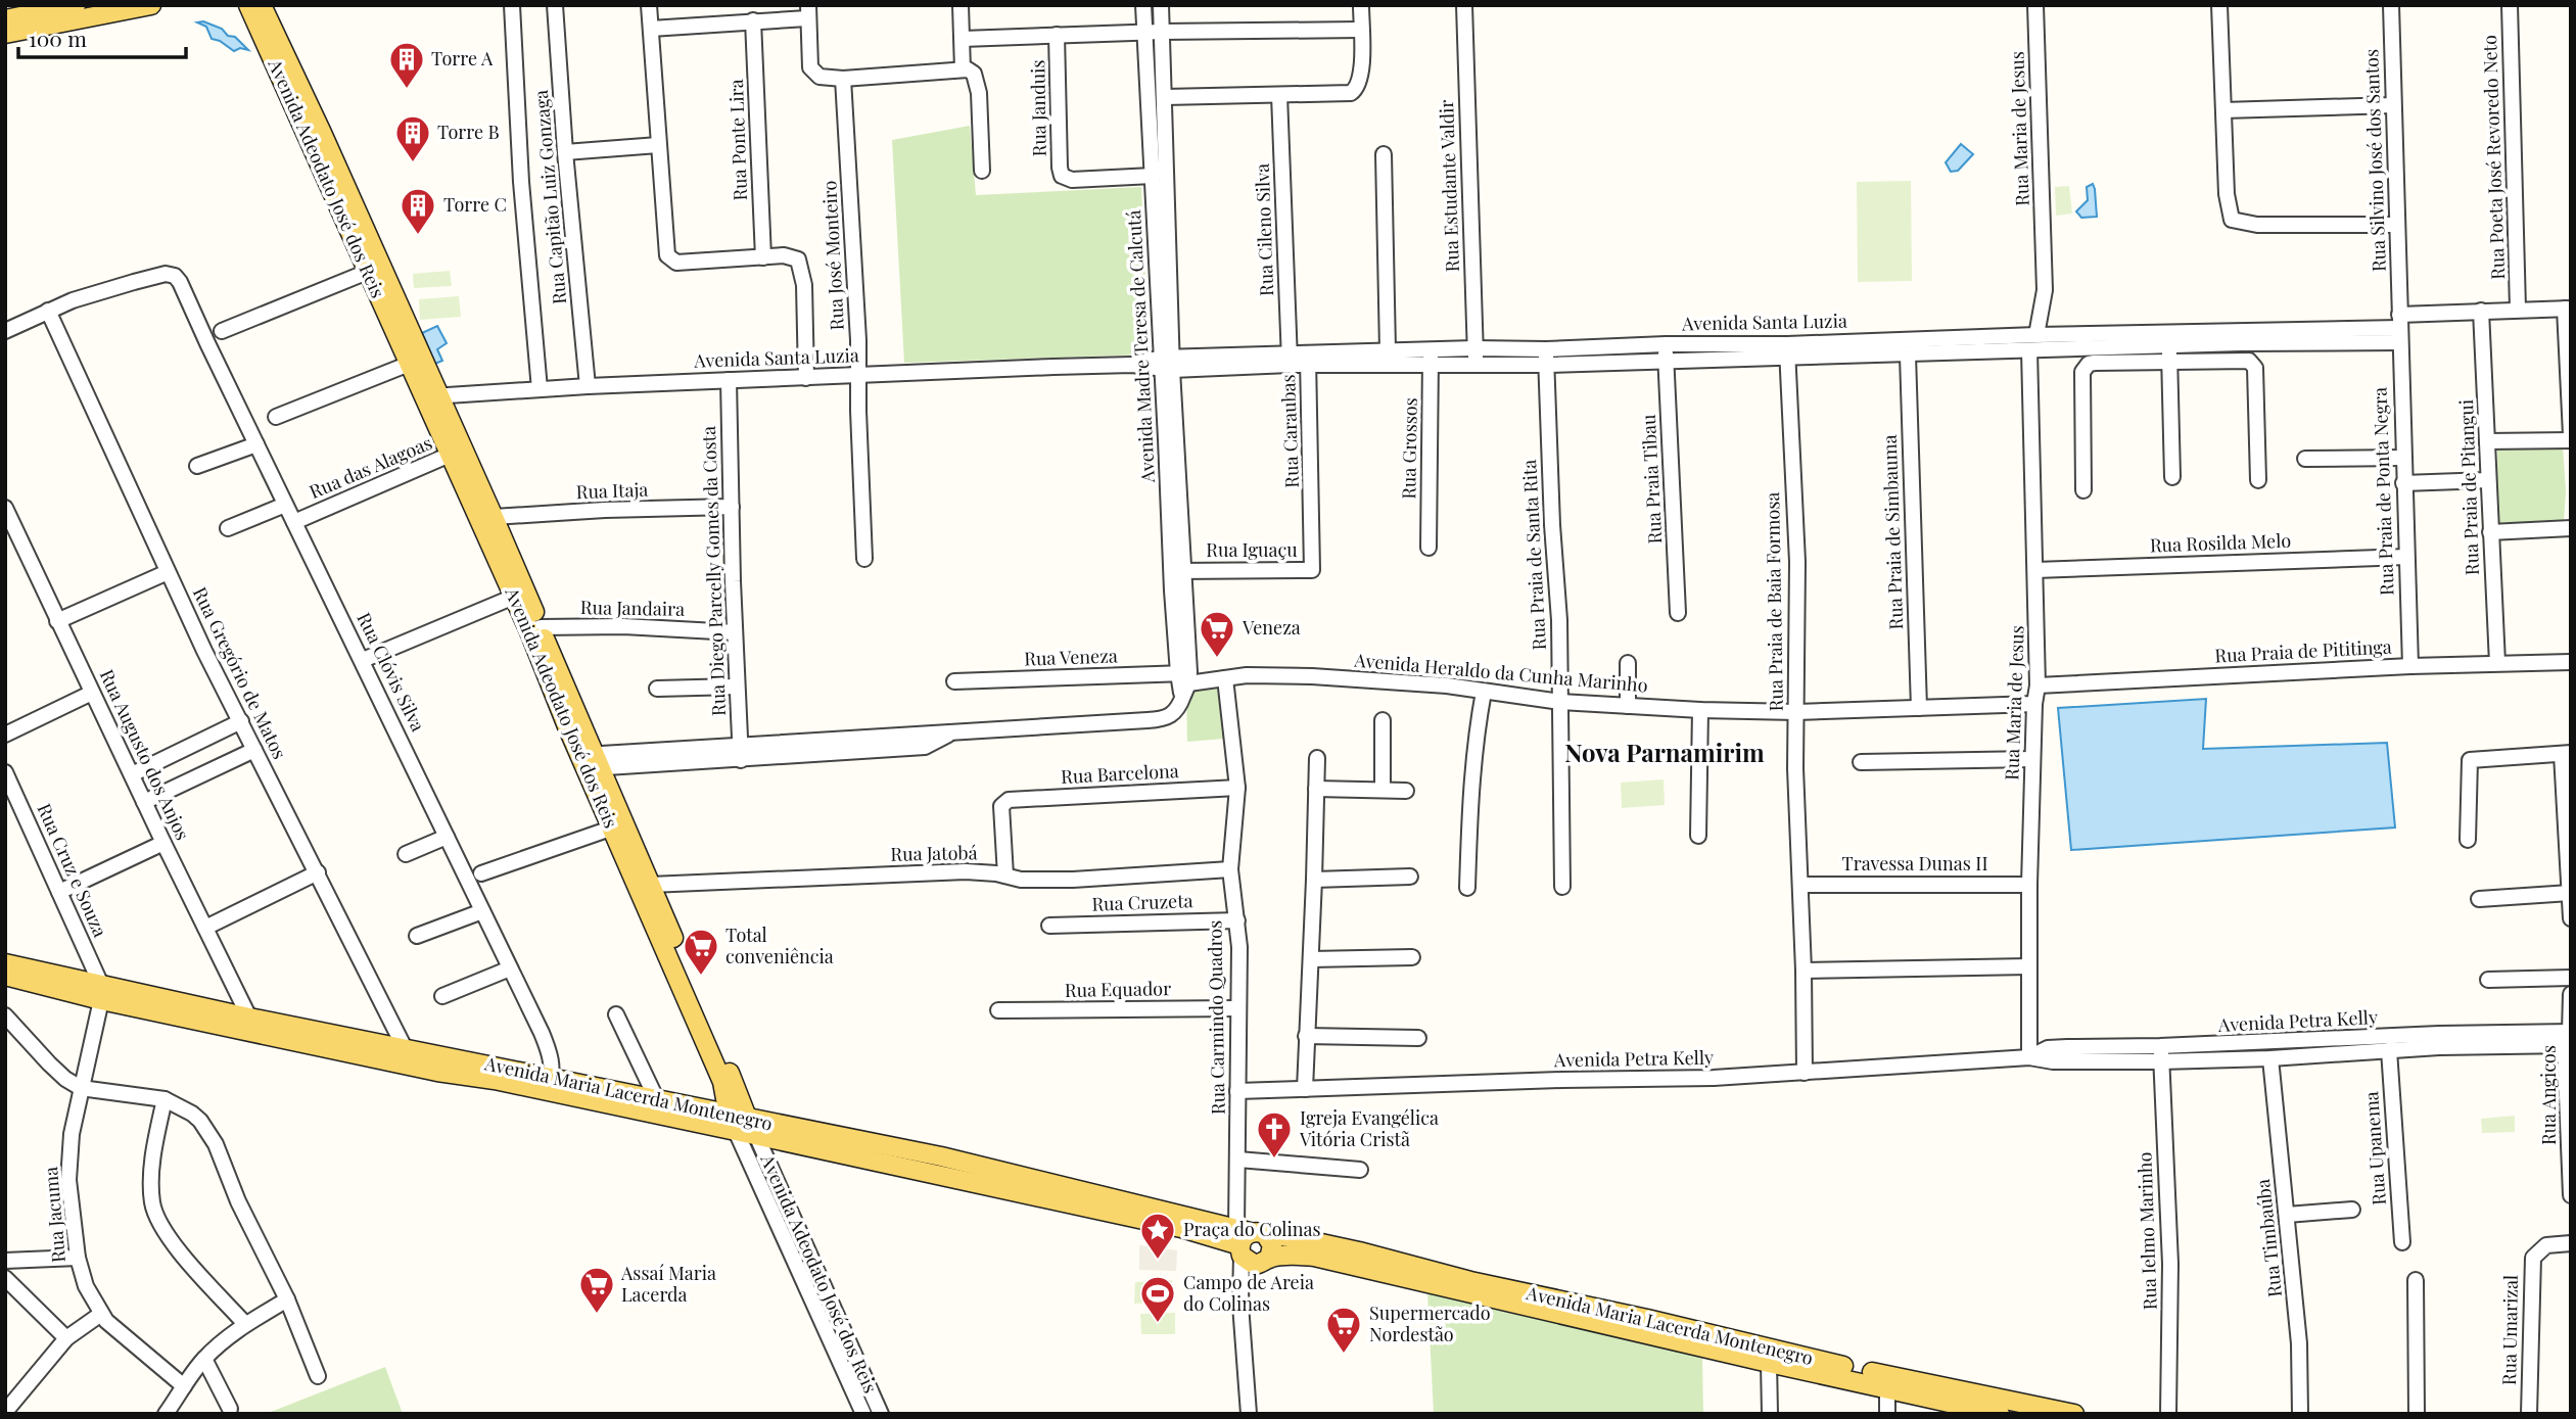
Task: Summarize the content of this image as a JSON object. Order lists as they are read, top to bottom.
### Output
{
  "streets": {
    "main road": ["Avenida Adeodato José dos Reis", "Avenida Maria Lacerda Montenegro"],
    "street": [
      "Rua Janduis",
      "Rua Maria de Jesus",
      "Rua Ponte Lira",
      "Rua Poeta José Revoredo Neto",
      "Rua Silvino José dos Santos",
      "Rua Estudante Valdir",
      "Rua Capitão Luiz Gonzaga",
      "Rua Cileno Silva",
      "Rua José Monteiro",
      "Avenida Santa Luzia",
      "Avenida Madre Teresa de Calcutá",
      "Rua Caraubas",
      "Rua Grossos",
      "Rua das Alagoas",
      "Rua Praia Tibau",
      "Rua Praia de Pitangui",
      "Rua Itaja",
      "Rua Praia de Ponta Negra",
      "Rua Praia de Simbauma",
      "Rua Rosilda Melo",
      "Rua Iguaçu",
      "Rua Praia de Santa Rita",
      "Rua Diego Parcelly Gomes da Costa",
      "Rua Praia de Baia Formosa",
      "Rua Jandaira",
      "Rua Praia de Pititinga",
      "Rua Veneza",
      "Rua Clóvis Silva",
      "Rua Gregório de Matos",
      "Avenida Heraldo da Cunha Marinho",
      "Rua Augusto dos Anjos",
      "Rua Barcelona",
      "Rua Jatobá",
      "Travessa Dunas II",
      "Rua Cruz e Souza",
      "Rua Cruzeta",
      "Rua Equador",
      "Rua Carmindo Quadros",
      "Avenida Petra Kelly",
      "Rua Angicos",
      "Rua Upanema",
      "Rua Jacuma",
      "Rua Ielmo Marinho",
      "Rua Timbaúba",
      "Rua Umarizal"
    ]
  },
  "crossings": [
    ["Rua Janduis", "Avenida Madre Teresa de Calcutá"],
    ["Rua Maria de Jesus", "Avenida Santa Luzia"],
    ["Rua Maria de Jesus", "Rua Rosilda Melo"],
    ["Rua Maria de Jesus", "Rua Praia de Pititinga"],
    ["Rua Maria de Jesus", "Avenida Heraldo da Cunha Marinho"],
    ["Rua Maria de Jesus", "Travessa Dunas II"],
    ["Rua Maria de Jesus", "Avenida Petra Kelly"],
    ["Rua Silvino José dos Santos", "Avenida Santa Luzia"],
    ["Rua Silvino José dos Santos", "Rua Praia de Ponta Negra"],
    ["Avenida Adeodato José dos Reis", "Avenida Santa Luzia"],
    ["Avenida Adeodato José dos Reis", "Rua das Alagoas"],
    ["Avenida Adeodato José dos Reis", "Rua Itaja"],
    ["Avenida Adeodato José dos Reis", "Rua Jandaira"],
    ["Avenida Adeodato José dos Reis", "Rua Jatobá"],
    ["Avenida Adeodato José dos Reis", "Avenida Maria Lacerda Montenegro"],
    ["Rua Estudante Valdir", "Avenida Santa Luzia"],
    ["Rua Capitão Luiz Gonzaga", "Avenida Santa Luzia"],
    ["Rua Cileno Silva", "Avenida Santa Luzia"],
    ["Rua José Monteiro", "Avenida Santa Luzia"],
    ["Avenida Santa Luzia", "Avenida Madre Teresa de Calcutá"],
    ["Avenida Santa Luzia", "Rua Caraubas"],
    ["Avenida Santa Luzia", "Rua Grossos"],
    ["Avenida Santa Luzia", "Rua Praia Tibau"],
    ["Avenida Santa Luzia", "Rua Praia de Ponta Negra"],
    ["Avenida Santa Luzia", "Rua Praia de Simbauma"],
    ["Avenida Santa Luzia", "Rua Praia de Santa Rita"],
    ["Avenida Santa Luzia", "Rua Diego Parcelly Gomes da Costa"],
    ["Avenida Santa Luzia", "Rua Praia de Baia Formosa"],
    ["Avenida Madre Teresa de Calcutá", "Rua Iguaçu"],
    ["Avenida Madre Teresa de Calcutá", "Rua Veneza"],
    ["Avenida Madre Teresa de Calcutá", "Avenida Heraldo da Cunha Marinho"],
    ["Rua Caraubas", "Rua Iguaçu"],
    ["Rua das Alagoas", "Rua Clóvis Silva"],
    ["Rua Praia de Pitangui", "Rua Praia de Pititinga"],
    ["Rua Itaja", "Rua Diego Parcelly Gomes da Costa"],
    ["Rua Praia de Ponta Negra", "Rua Rosilda Melo"],
    ["Rua Praia de Ponta Negra", "Rua Praia de Pititinga"],
    ["Rua Praia de Simbauma", "Avenida Heraldo da Cunha Marinho"],
    ["Rua Praia de Santa Rita", "Avenida Heraldo da Cunha Marinho"],
    ["Rua Diego Parcelly Gomes da Costa", "Rua Jandaira"],
    ["Rua Praia de Baia Formosa", "Avenida Heraldo da Cunha Marinho"],
    ["Rua Praia de Baia Formosa", "Travessa Dunas II"],
    ["Rua Praia de Baia Formosa", "Avenida Petra Kelly"],
    ["Rua Veneza", "Avenida Heraldo da Cunha Marinho"],
    ["Rua Clóvis Silva", "Rua Gregório de Matos"],
    ["Rua Clóvis Silva", "Avenida Maria Lacerda Montenegro"],
    ["Rua Gregório de Matos", "Avenida Maria Lacerda Montenegro"],
    ["Avenida Heraldo da Cunha Marinho", "Rua Carmindo Quadros"],
    ["Rua Augusto dos Anjos", "Avenida Maria Lacerda Montenegro"],
    ["Rua Barcelona", "Rua Jatobá"],
    ["Rua Barcelona", "Rua Carmindo Quadros"],
    ["Rua Jatobá", "Rua Carmindo Quadros"],
    ["Rua Cruz e Souza", "Avenida Maria Lacerda Montenegro"],
    ["Rua Cruz e Souza", "Rua Jacuma"],
    ["Rua Cruzeta", "Rua Carmindo Quadros"],
    ["Rua Equador", "Rua Carmindo Quadros"],
    ["Rua Carmindo Quadros", "Avenida Petra Kelly"],
    ["Rua Carmindo Quadros", "Avenida Maria Lacerda Montenegro"],
    ["Avenida Petra Kelly", "Rua Angicos"],
    ["Avenida Petra Kelly", "Rua Upanema"],
    ["Avenida Petra Kelly", "Rua Ielmo Marinho"],
    ["Avenida Petra Kelly", "Rua Timbaúba"],
    ["Avenida Maria Lacerda Montenegro", "Rua Jacuma"]
  ],
  "districts": ["Nova Parnamirim"],
  "places": {
    "building": ["Torre A", "Torre B", "Torre C"],
    "supermarket": [
      "Veneza",
      "Total conveniência",
      "Assaí Maria Lacerda",
      "Supermercado Nordestão"
    ],
    "church": ["Igreja Evangélica Vitória Cristã"],
    "place": ["Praça do Colinas"],
    "sports": ["Campo de Areia do Colinas"]
  },
  "scale_bar": "100 m"
}
